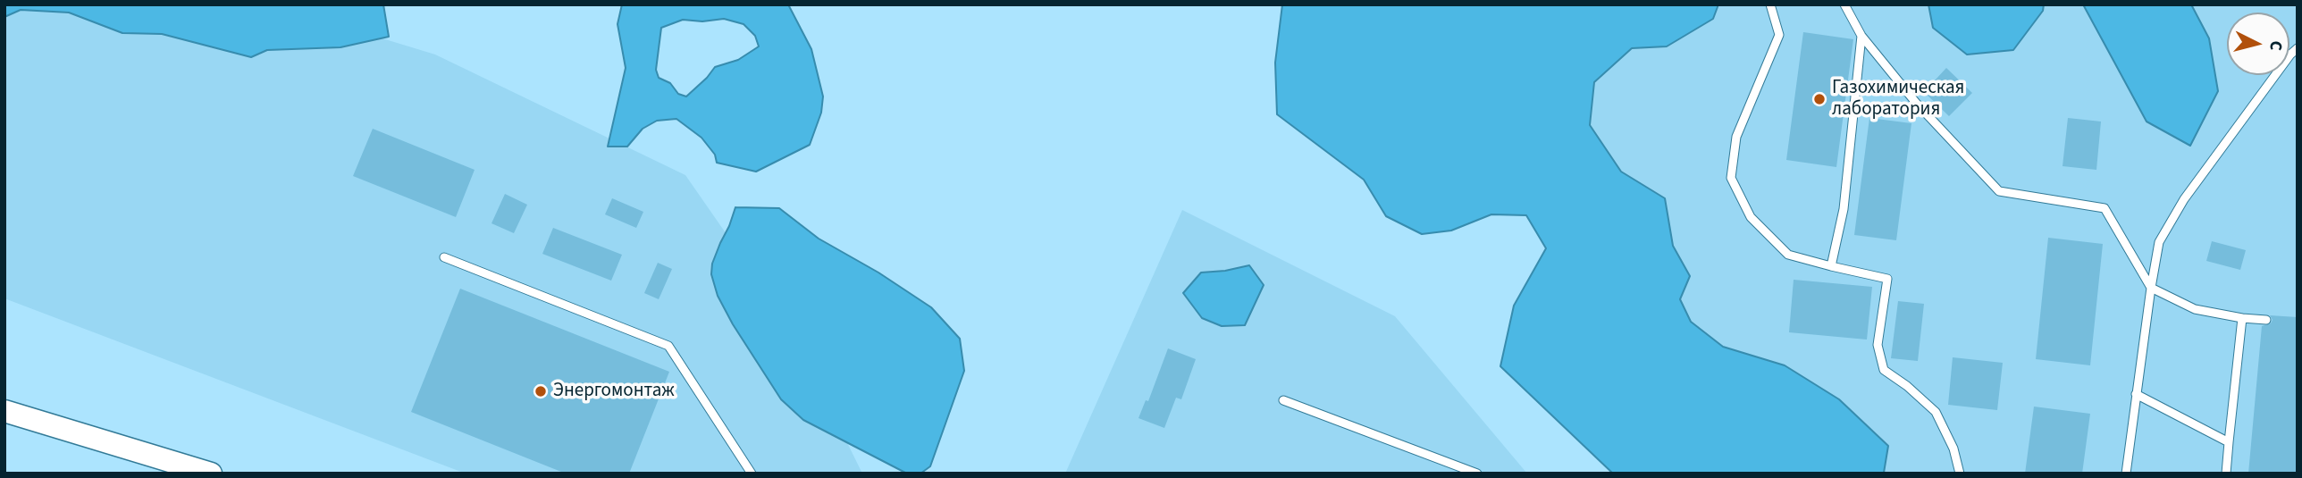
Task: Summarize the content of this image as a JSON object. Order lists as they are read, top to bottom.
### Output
{
  "places": ["Газохимическая лаборатория", "Энергомонтаж"],
  "north": "right"
}
